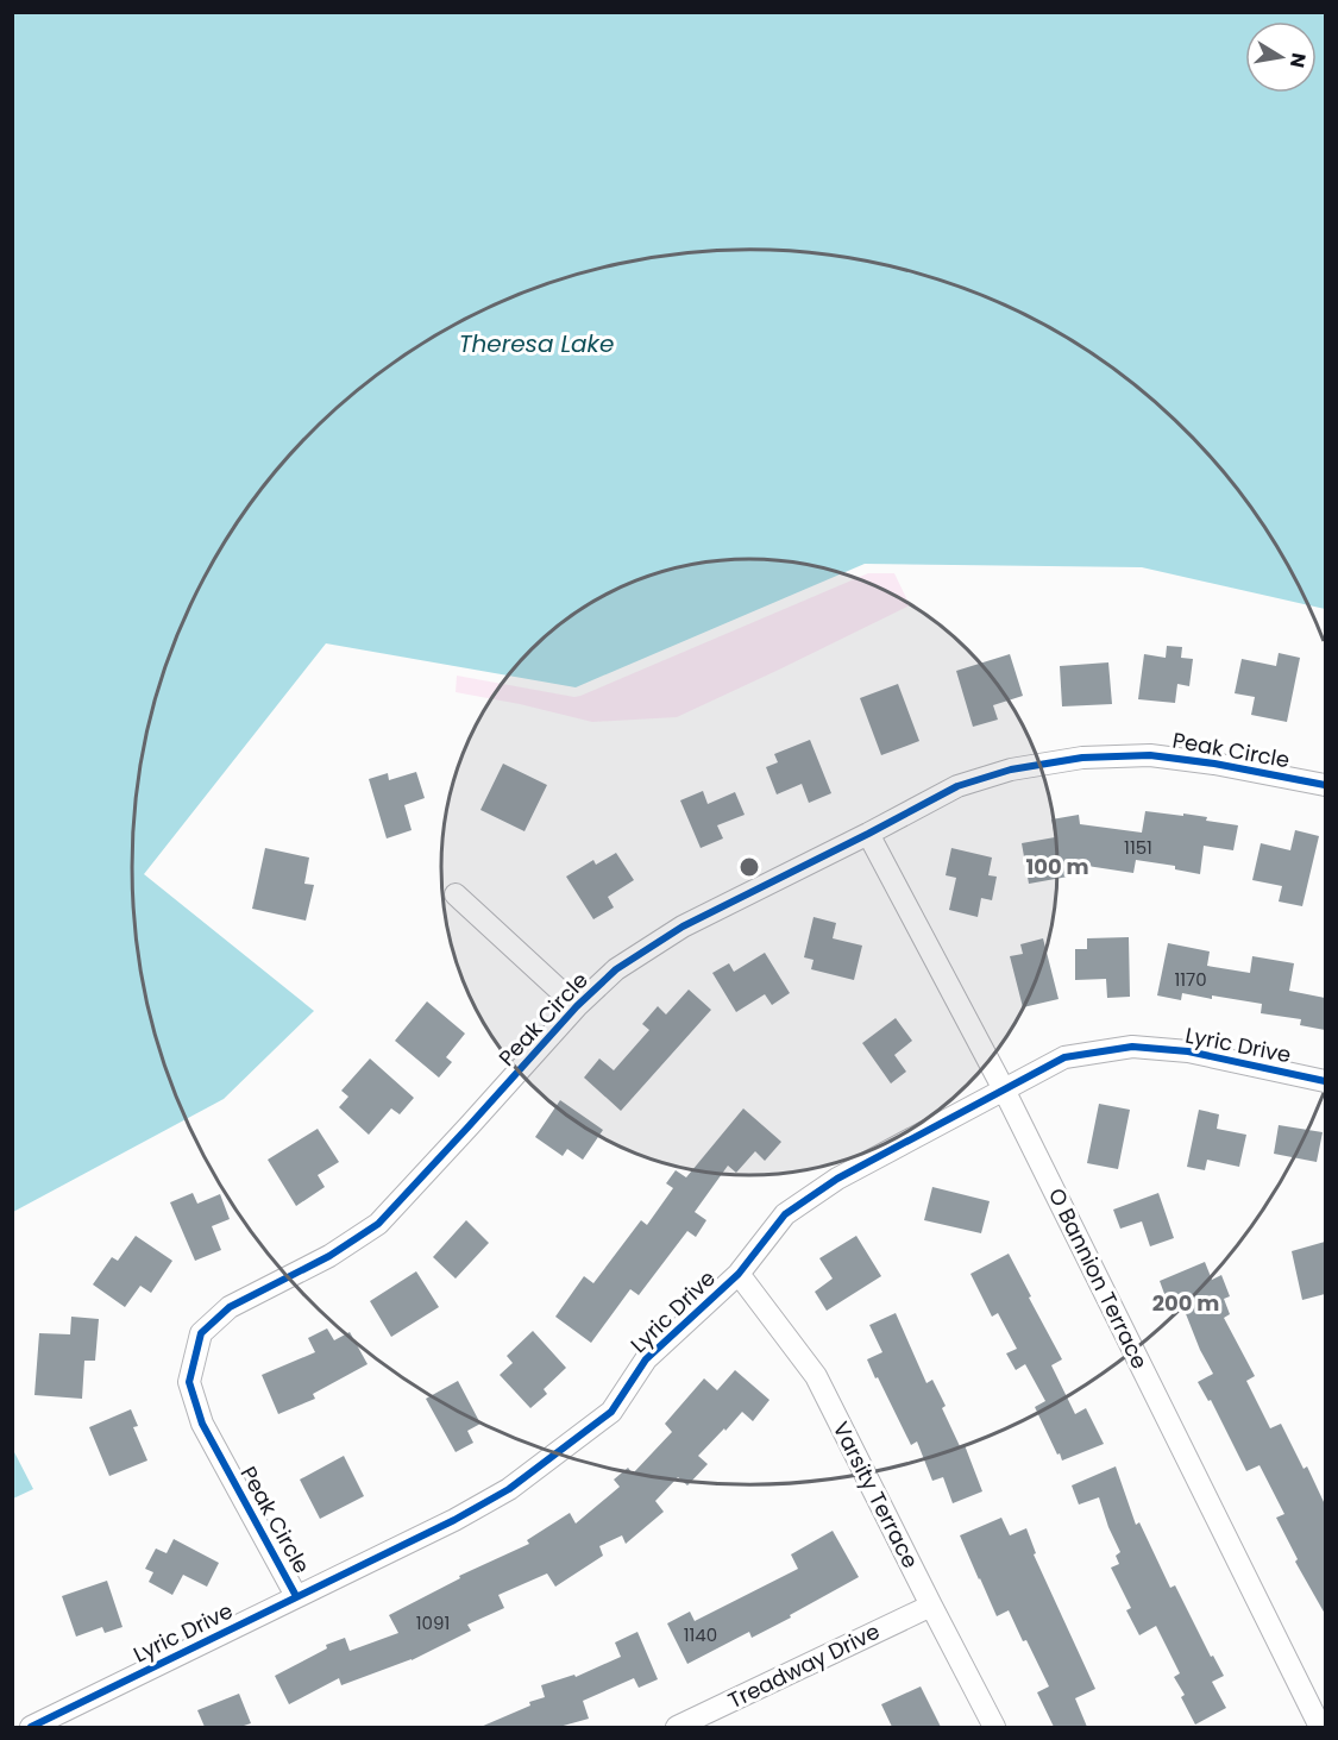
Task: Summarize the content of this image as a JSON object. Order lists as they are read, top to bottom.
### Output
{
  "streets": {
    "street": [
      "Peak Circle",
      "Lyric Drive",
      "O Bannion Terrace",
      "Varsity Terrace",
      "Treadway Drive"
    ]
  },
  "crossings": [
    ["Peak Circle", "Lyric Drive"],
    ["Peak Circle", "O Bannion Terrace"],
    ["Lyric Drive", "O Bannion Terrace"],
    ["Lyric Drive", "Varsity Terrace"],
    ["Varsity Terrace", "Treadway Drive"]
  ],
  "water": ["Theresa Lake"],
  "house_numbers": [
    "1151",
    "1170",
    "1091",
    "1140"
  ],
  "north": "right",
  "rings": ["100 m", "200 m"]
}
